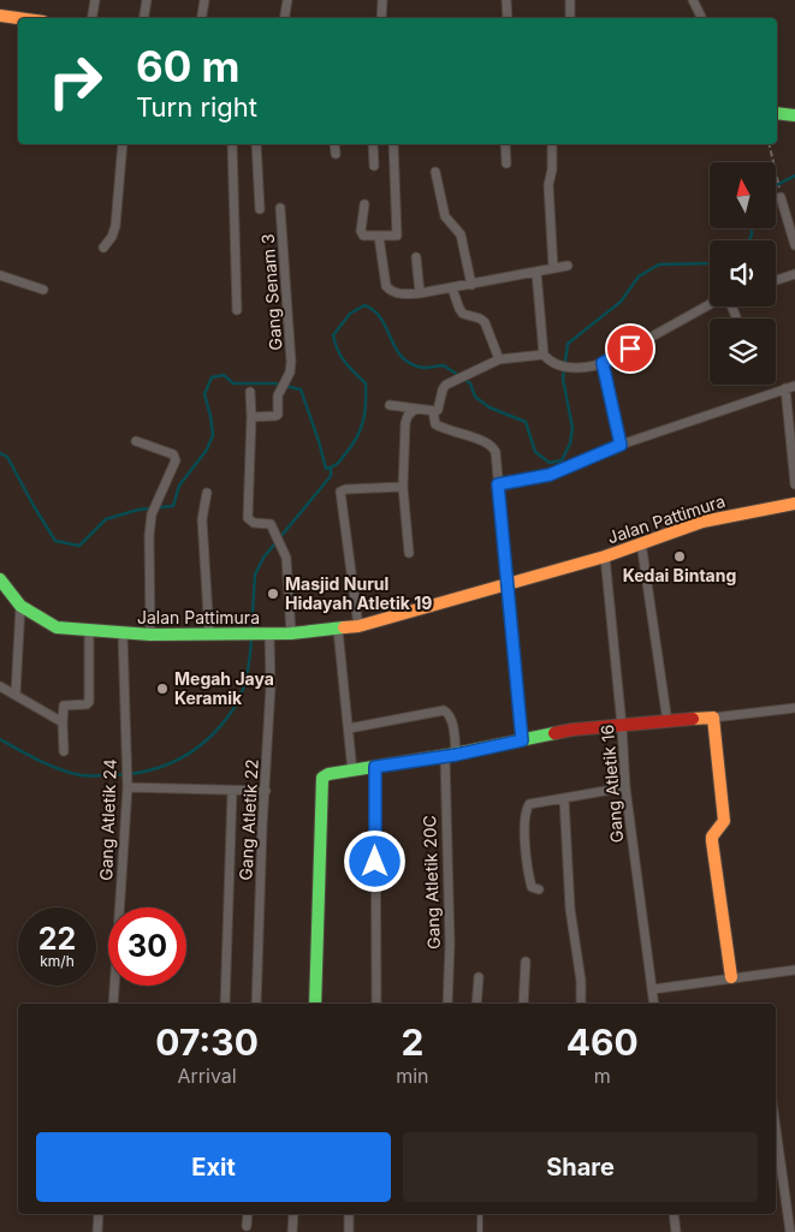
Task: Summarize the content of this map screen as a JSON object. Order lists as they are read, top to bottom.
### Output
{
  "streets": {
    "street": [
      "Gang Senam 3",
      "Jalan Pattimura",
      "Gang Atletik 16",
      "Gang Atletik 24",
      "Gang Atletik 22",
      "Gang Atletik 20C"
    ]
  },
  "crossings": [
    ["Jalan Pattimura", "Gang Atletik 16"],
    ["Jalan Pattimura", "Gang Atletik 24"],
    ["Jalan Pattimura", "Gang Atletik 22"]
  ],
  "places": ["Kedai Bintang", "Masjid Nurul Hidayah Atletik 19", "Megah Jaya Keramik"],
  "north": "top",
  "page": {
    "turn": ["60 m", "Turn right"],
    "speed": "22 km/h",
    "limit": "30",
    "eta": [
      "07:30",
      "Arrival",
      "2",
      "min",
      "460",
      "m"
    ],
    "buttons": ["Exit", "Share"]
  }
}
